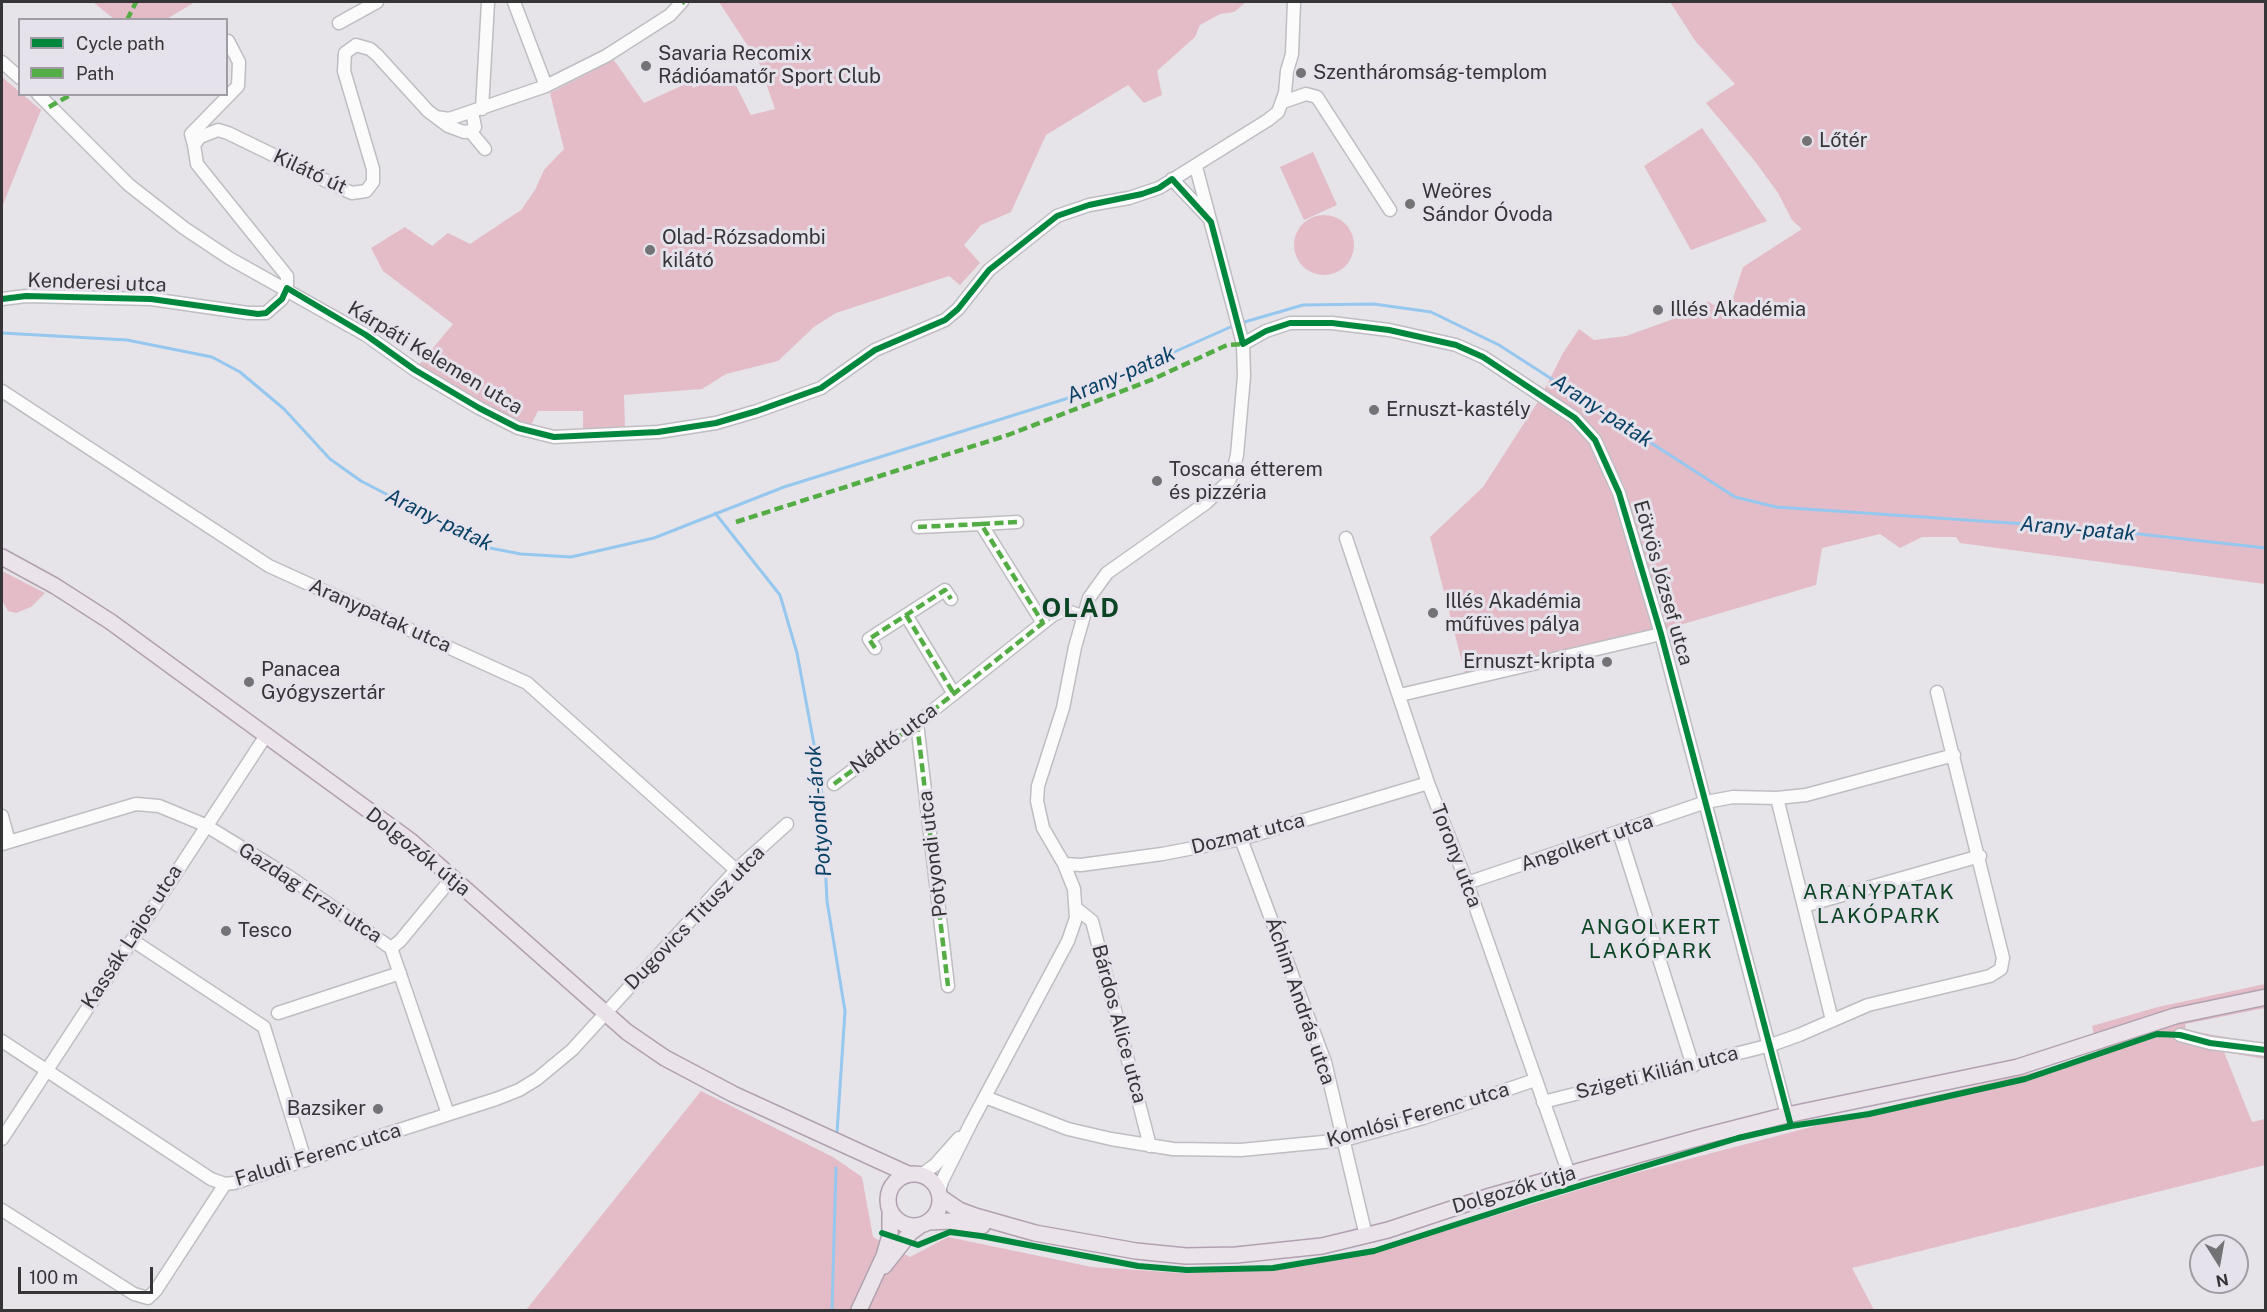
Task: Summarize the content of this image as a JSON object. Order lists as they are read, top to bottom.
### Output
{
  "streets": {
    "main road": ["Dolgozók útja"],
    "street": [
      "Kilátó út",
      "Kenderesi utca",
      "Kárpáti Kelemen utca",
      "Eötvös József utca",
      "Aranypatak utca",
      "Nádtó utca",
      "Dozmat utca",
      "Angolkert utca",
      "Potyondi utca",
      "Torony utca",
      "Gazdag Erzsi utca",
      "Dugovics Titusz utca",
      "Kassák Lajos utca",
      "Áchim András utca",
      "Bárdos Alice utca",
      "Szigeti Kilián utca",
      "Komlósi Ferenc utca",
      "Faludi Ferenc utca"
    ]
  },
  "crossings": [
    ["Kenderesi utca", "Kárpáti Kelemen utca"],
    ["Eötvös József utca", "Angolkert utca"],
    ["Eötvös József utca", "Dolgozók útja"],
    ["Eötvös József utca", "Szigeti Kilián utca"],
    ["Aranypatak utca", "Dugovics Titusz utca"],
    ["Nádtó utca", "Potyondi utca"],
    ["Dozmat utca", "Torony utca"],
    ["Dozmat utca", "Áchim András utca"],
    ["Angolkert utca", "Torony utca"],
    ["Dolgozók útja", "Torony utca"],
    ["Dolgozók útja", "Dugovics Titusz utca"],
    ["Dolgozók útja", "Kassák Lajos utca"],
    ["Dolgozók útja", "Áchim András utca"],
    ["Dolgozók útja", "Faludi Ferenc utca"],
    ["Torony utca", "Szigeti Kilián utca"],
    ["Torony utca", "Komlósi Ferenc utca"],
    ["Gazdag Erzsi utca", "Kassák Lajos utca"],
    ["Gazdag Erzsi utca", "Faludi Ferenc utca"],
    ["Dugovics Titusz utca", "Faludi Ferenc utca"],
    ["Kassák Lajos utca", "Faludi Ferenc utca"],
    ["Áchim András utca", "Komlósi Ferenc utca"],
    ["Bárdos Alice utca", "Komlósi Ferenc utca"]
  ],
  "districts": ["OLAD", "ARANYPATAK LAKÓPARK", "ANGOLKERT LAKÓPARK"],
  "water": ["Arany-patak", "Potyondi-árok"],
  "places": [
    "Savaria Recomix Rádióamatőr Sport Club",
    "Szentháromság-templom",
    "Lőtér",
    "Weöres Sándor Óvoda",
    "Olad-Rózsadombi kilátó",
    "Illés Akadémia",
    "Ernuszt-kastély",
    "Toscana étterem és pizzéria",
    "Illés Akadémia műfüves pálya",
    "Ernuszt-kripta",
    "Panacea Gyógyszertár",
    "Tesco",
    "Bazsiker"
  ],
  "legend": ["Cycle path", "Path"],
  "scale_bar": "100 m",
  "north": "bottom"
}
